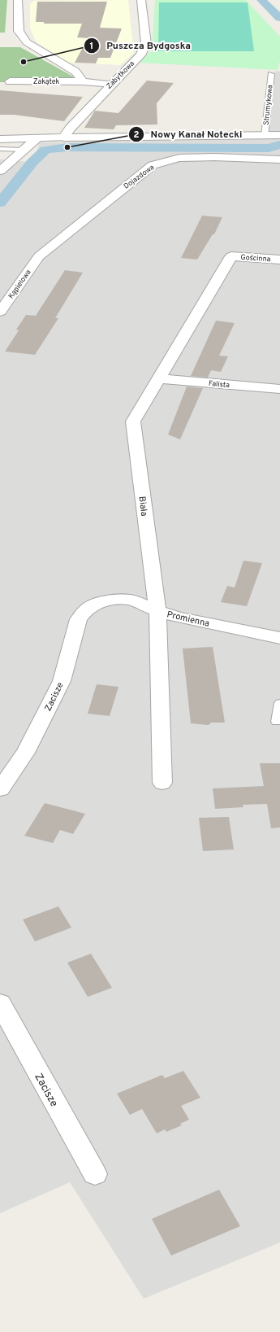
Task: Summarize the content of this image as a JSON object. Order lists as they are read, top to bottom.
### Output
{
  "streets": {
    "street": [
      "Zabytkowa",
      "Zakątek",
      "Dojazdowa",
      "Gościnna",
      "Kąpielowa",
      "Falista",
      "Biała",
      "Promienna",
      "Zacisze"
    ],
    "lane": ["Strumykowa"]
  },
  "crossings": [
    ["Zabytkowa", "Zakątek"],
    ["Dojazdowa", "Kąpielowa"],
    ["Gościnna", "Biała"],
    ["Falista", "Biała"],
    ["Biała", "Promienna"],
    ["Promienna", "Zacisze"]
  ],
  "places": ["Puszcza Bydgoska", "Nowy Kanał Notecki"]
}
